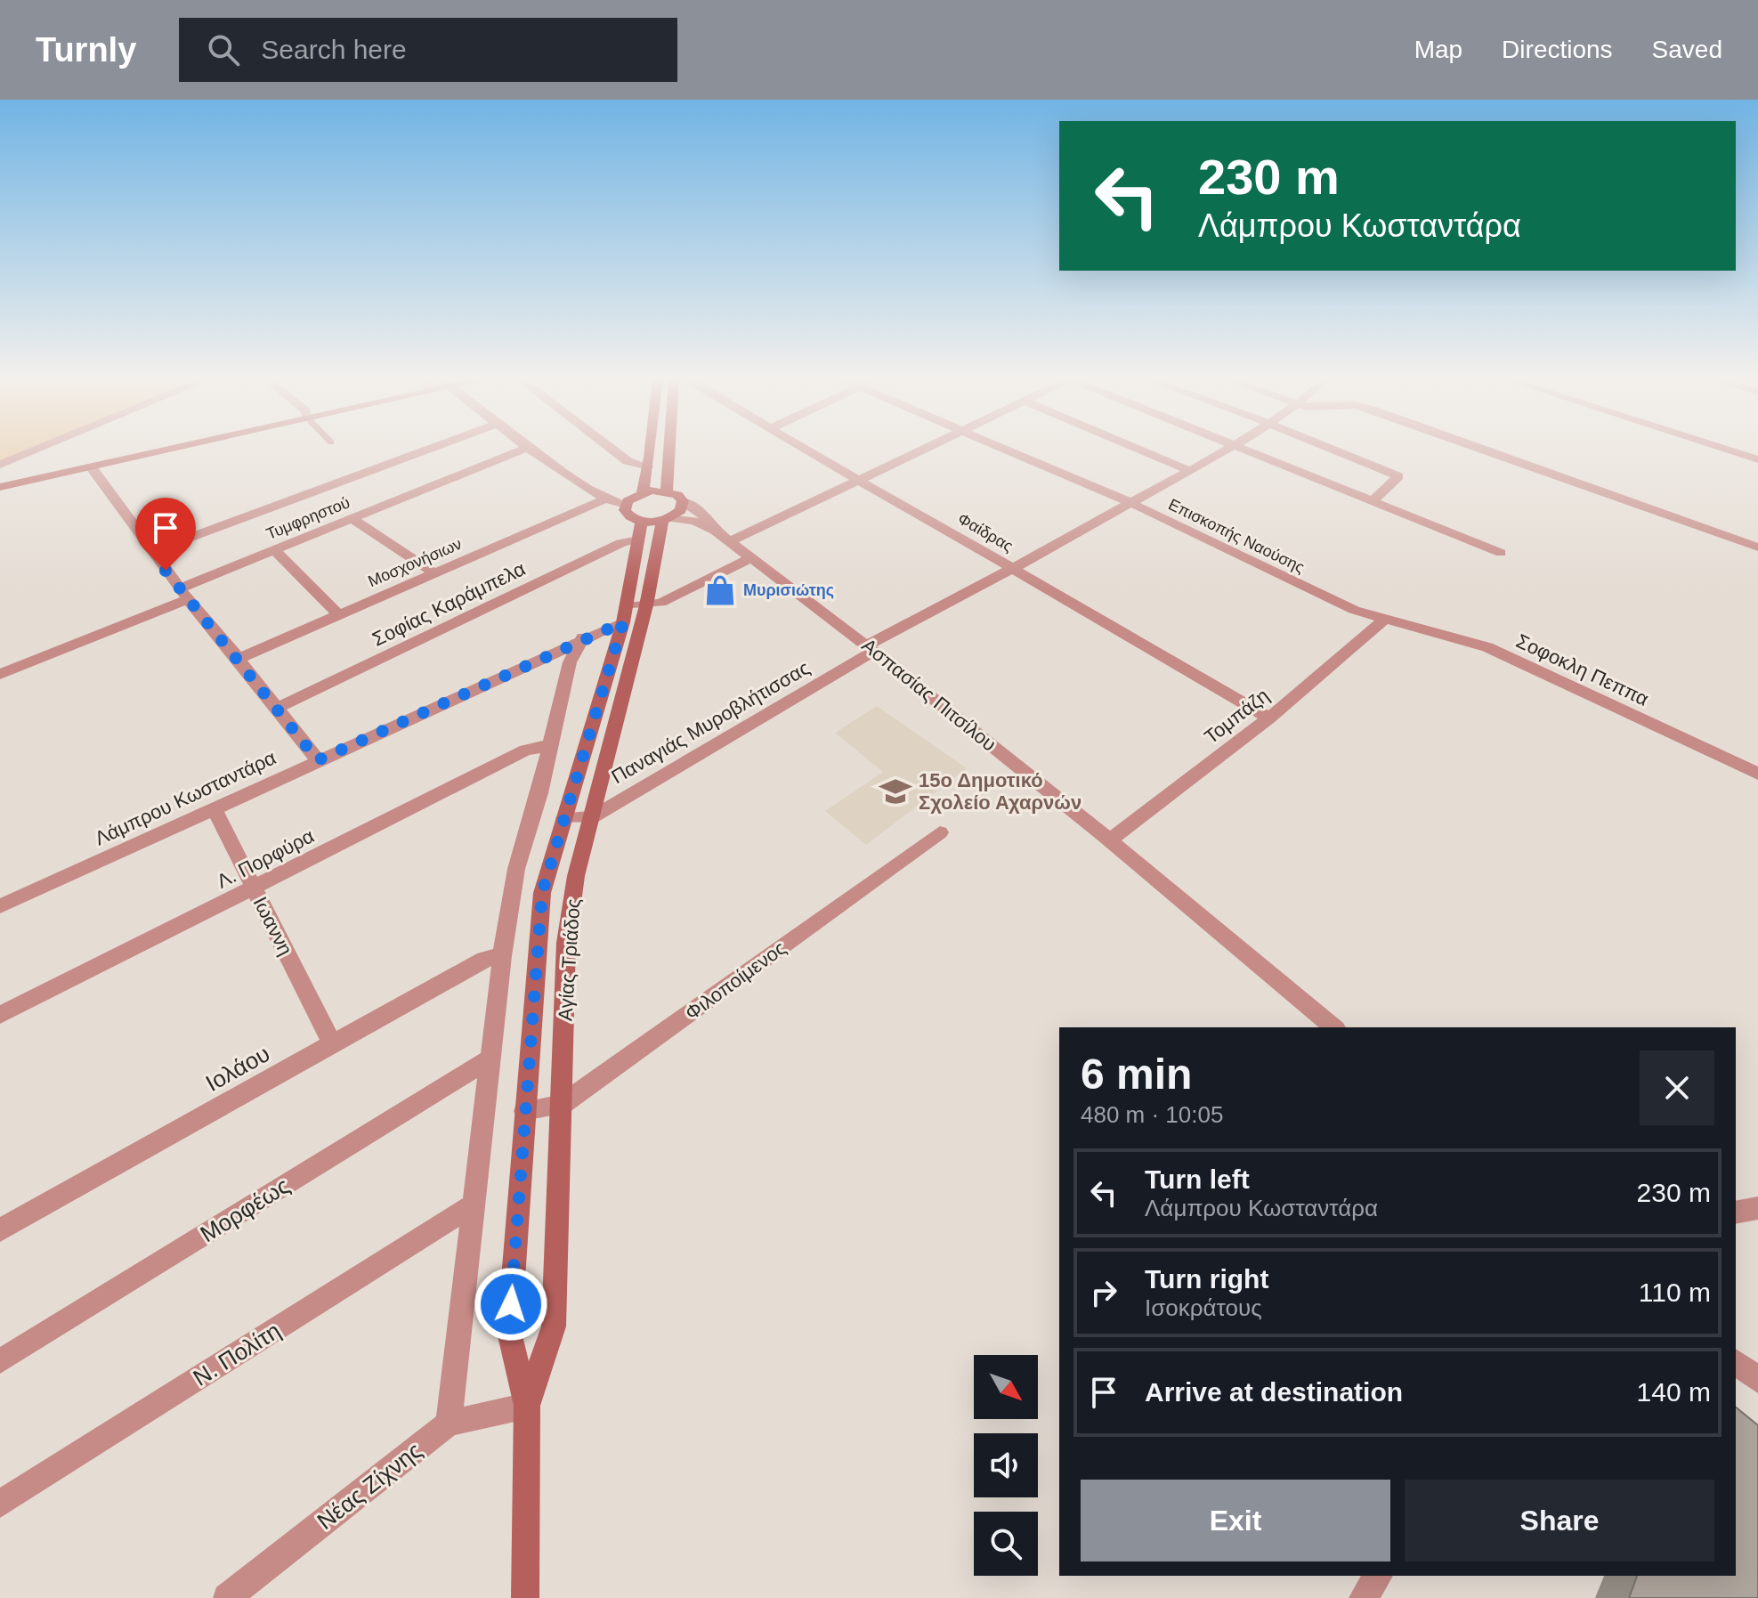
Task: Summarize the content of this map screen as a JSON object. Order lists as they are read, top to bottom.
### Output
{
  "streets": {
    "street": [
      "Τυμφρηστού",
      "Φαίδρας",
      "Επισκοπής Ναούσης",
      "Μοσχονήσιων",
      "Σοφίας Καράμπελα",
      "Σοφοκλη Πεππα",
      "Ασπασίας Πιτσίλου",
      "Τομπάζη",
      "Παναγιάς Μυροβλήτισσας",
      "Λάμπρου Κωσταντάρα",
      "Λ. Πορφύρα",
      "Ιωαννη",
      "Αγίας Τριάδος",
      "Φιλοποίμενος",
      "Ιολάου",
      "Μορφέως",
      "Ν. Πολίτη",
      "Νέας Ζίχνης"
    ]
  },
  "crossings": [
    ["Φαίδρας", "Τομπάζη"],
    ["Φαίδρας", "Παναγιάς Μυροβλήτισσας"],
    ["Επισκοπής Ναούσης", "Σοφοκλη Πεππα"],
    ["Επισκοπής Ναούσης", "Τομπάζη"],
    ["Επισκοπής Ναούσης", "Παναγιάς Μυροβλήτισσας"],
    ["Σοφίας Καράμπελα", "Αγίας Τριάδος"],
    ["Σοφοκλη Πεππα", "Τομπάζη"],
    ["Ασπασίας Πιτσίλου", "Τομπάζη"],
    ["Ασπασίας Πιτσίλου", "Παναγιάς Μυροβλήτισσας"],
    ["Ασπασίας Πιτσίλου", "Λάμπρου Κωσταντάρα"],
    ["Ασπασίας Πιτσίλου", "Αγίας Τριάδος"],
    ["Παναγιάς Μυροβλήτισσας", "Αγίας Τριάδος"],
    ["Λάμπρου Κωσταντάρα", "Ιωαννη"],
    ["Λάμπρου Κωσταντάρα", "Αγίας Τριάδος"],
    ["Λ. Πορφύρα", "Ιωαννη"],
    ["Ιωαννη", "Ιολάου"],
    ["Αγίας Τριάδος", "Φιλοποίμενος"],
    ["Αγίας Τριάδος", "Νέας Ζίχνης"]
  ],
  "places": {
    "shop": ["Μυρισιώτης"],
    "school or university": ["15ο Δημοτικό Σχολείο Αχαρνών"]
  },
  "north": "bottom right",
  "page": {
    "header": "Turnly",
    "search": "Search here",
    "nav": ["Map", "Directions", "Saved"],
    "turn": ["230 m", "Λάμπρου Κωσταντάρα"],
    "heading": ["6 min", "480 m · 10:05"],
    "list": [
      {
        "name": "Turn left",
        "note": "Λάμπρου Κωσταντάρα",
        "value": "230 m"
      },
      {
        "name": "Turn right",
        "note": "Ισοκράτους",
        "value": "110 m"
      },
      {
        "name": "Arrive at destination",
        "value": "140 m"
      }
    ],
    "buttons": ["Exit", "Share"]
  }
}
